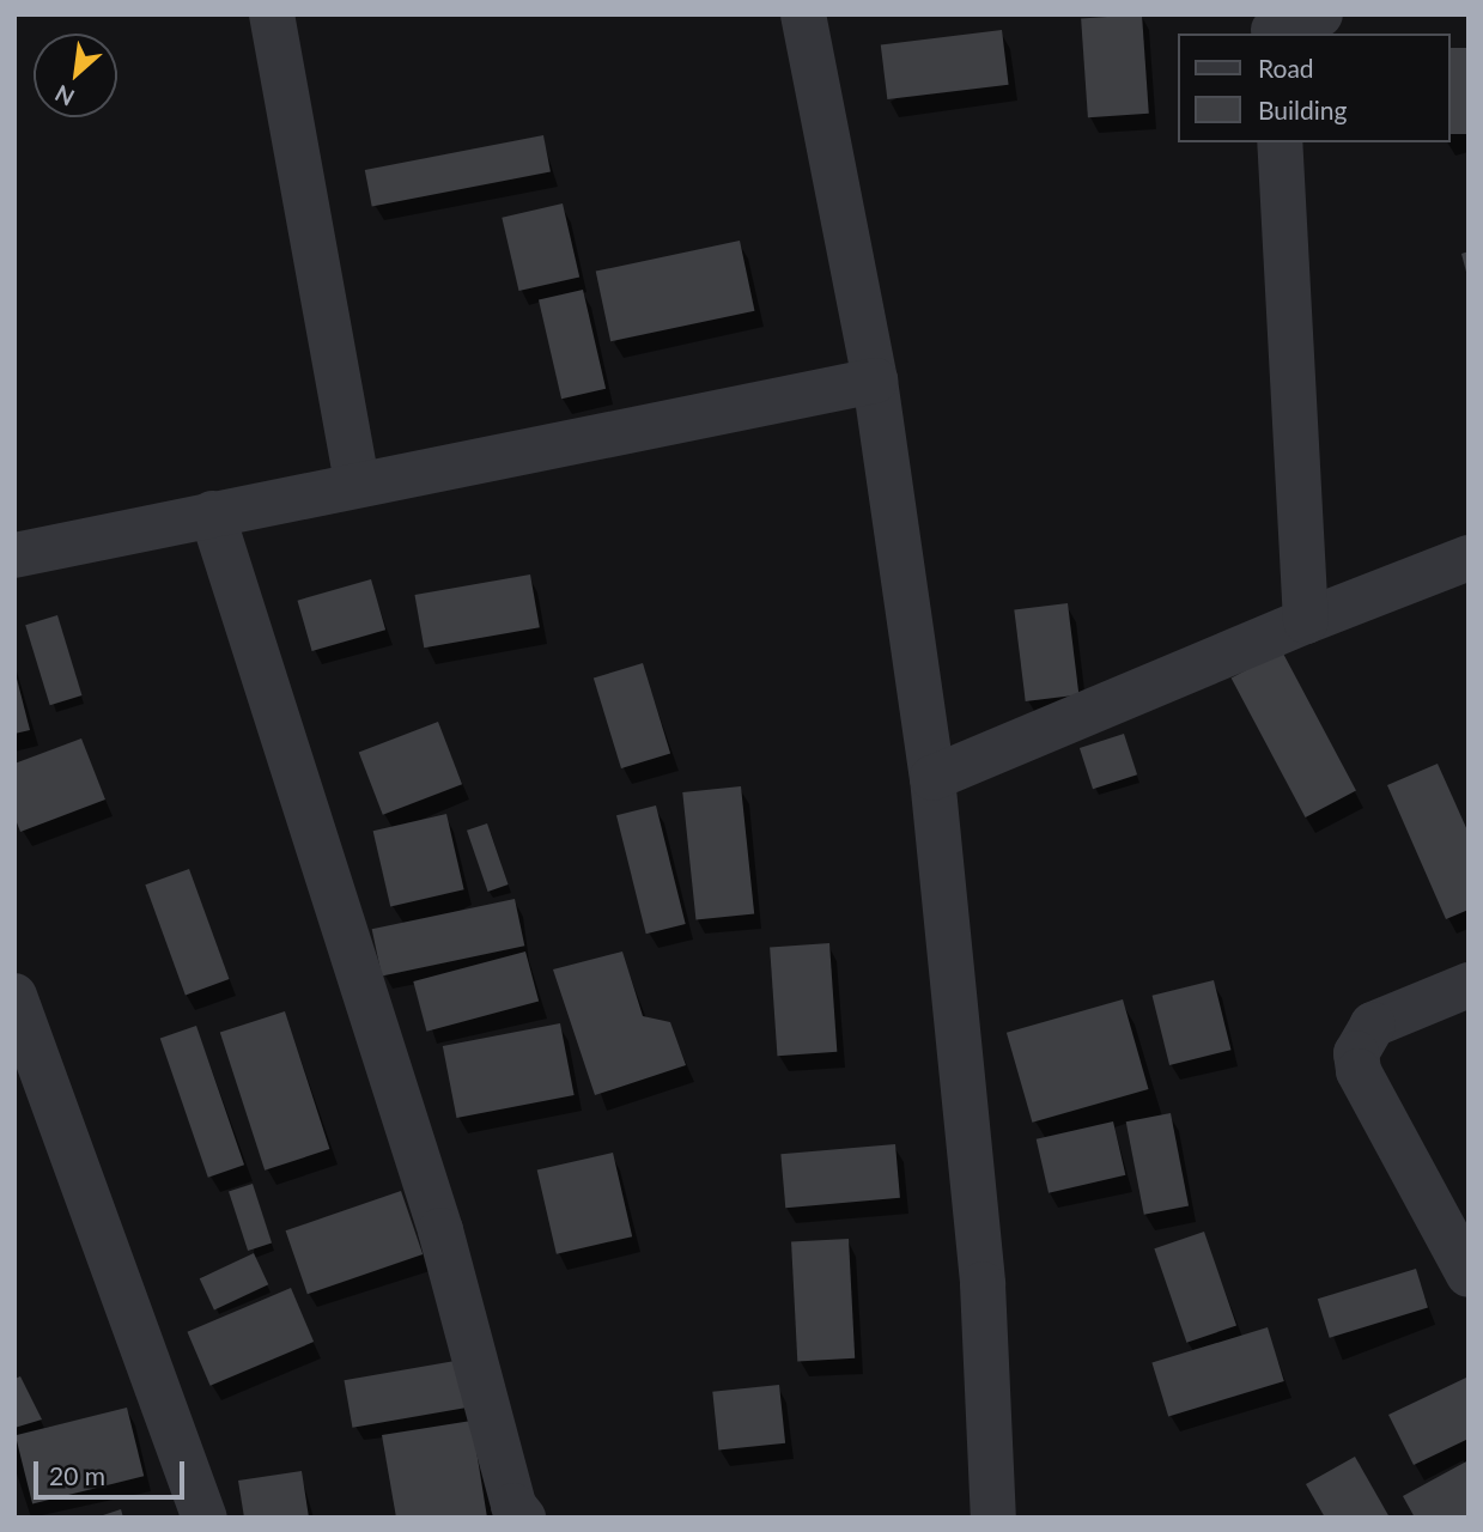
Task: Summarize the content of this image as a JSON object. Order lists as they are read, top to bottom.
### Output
{
  "legend": ["Road", "Building"],
  "scale_bar": "20 m",
  "north": "bottom left"
}
